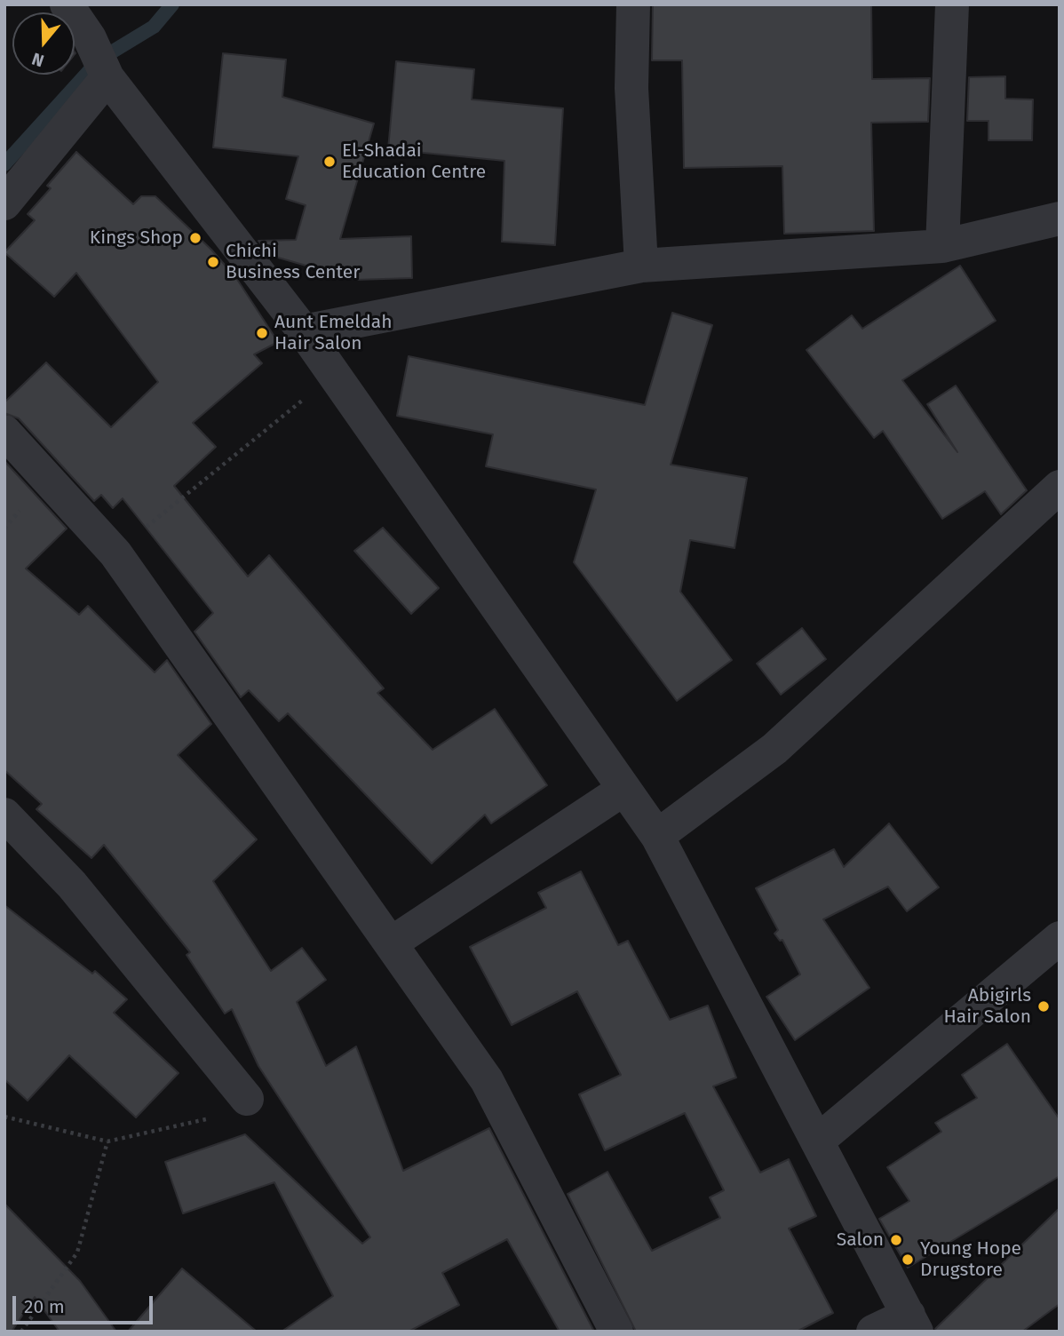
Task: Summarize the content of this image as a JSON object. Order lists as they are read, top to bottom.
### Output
{
  "places": [
    "El-Shadai Education Centre",
    "Kings Shop",
    "Chichi Business Center",
    "Aunt Emeldah Hair Salon",
    "Abigirls Hair Salon",
    "Salon",
    "Young Hope Drugstore"
  ],
  "scale_bar": "20 m",
  "north": "bottom"
}
